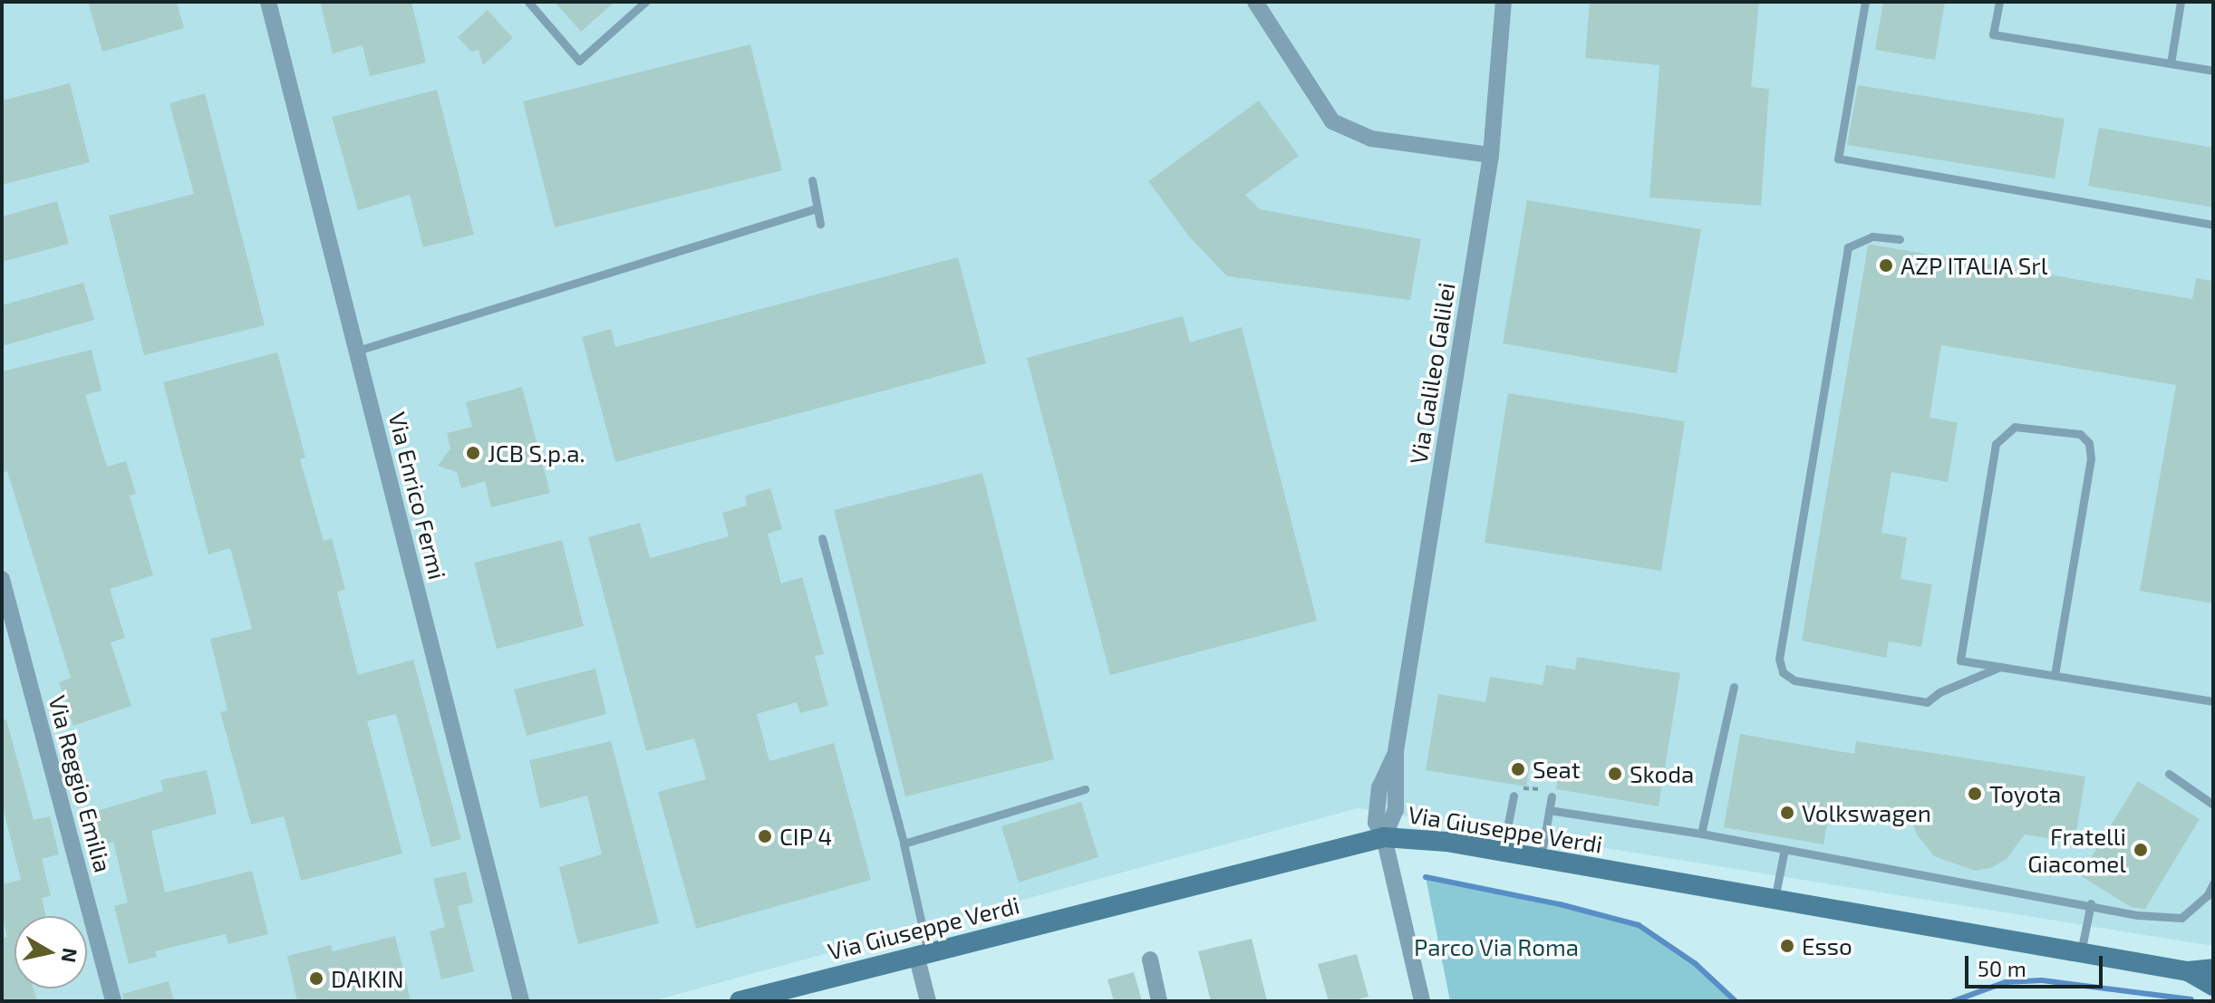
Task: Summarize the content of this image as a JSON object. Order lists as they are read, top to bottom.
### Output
{
  "streets": {
    "main road": ["Via Giuseppe Verdi"],
    "street": ["Via Galileo Galilei", "Via Enrico Fermi", "Via Reggio Emilia"]
  },
  "crossings": [
    ["Via Galileo Galilei", "Via Giuseppe Verdi"]
  ],
  "parks": ["Parco Via Roma"],
  "places": [
    "AZP ITALIA Srl",
    "JCB S.p.a.",
    "Seat",
    "Skoda",
    "Toyota",
    "Volkswagen",
    "CIP 4",
    "Fratelli Giacomel",
    "Esso",
    "DAIKIN"
  ],
  "scale_bar": "50 m",
  "north": "right"
}
